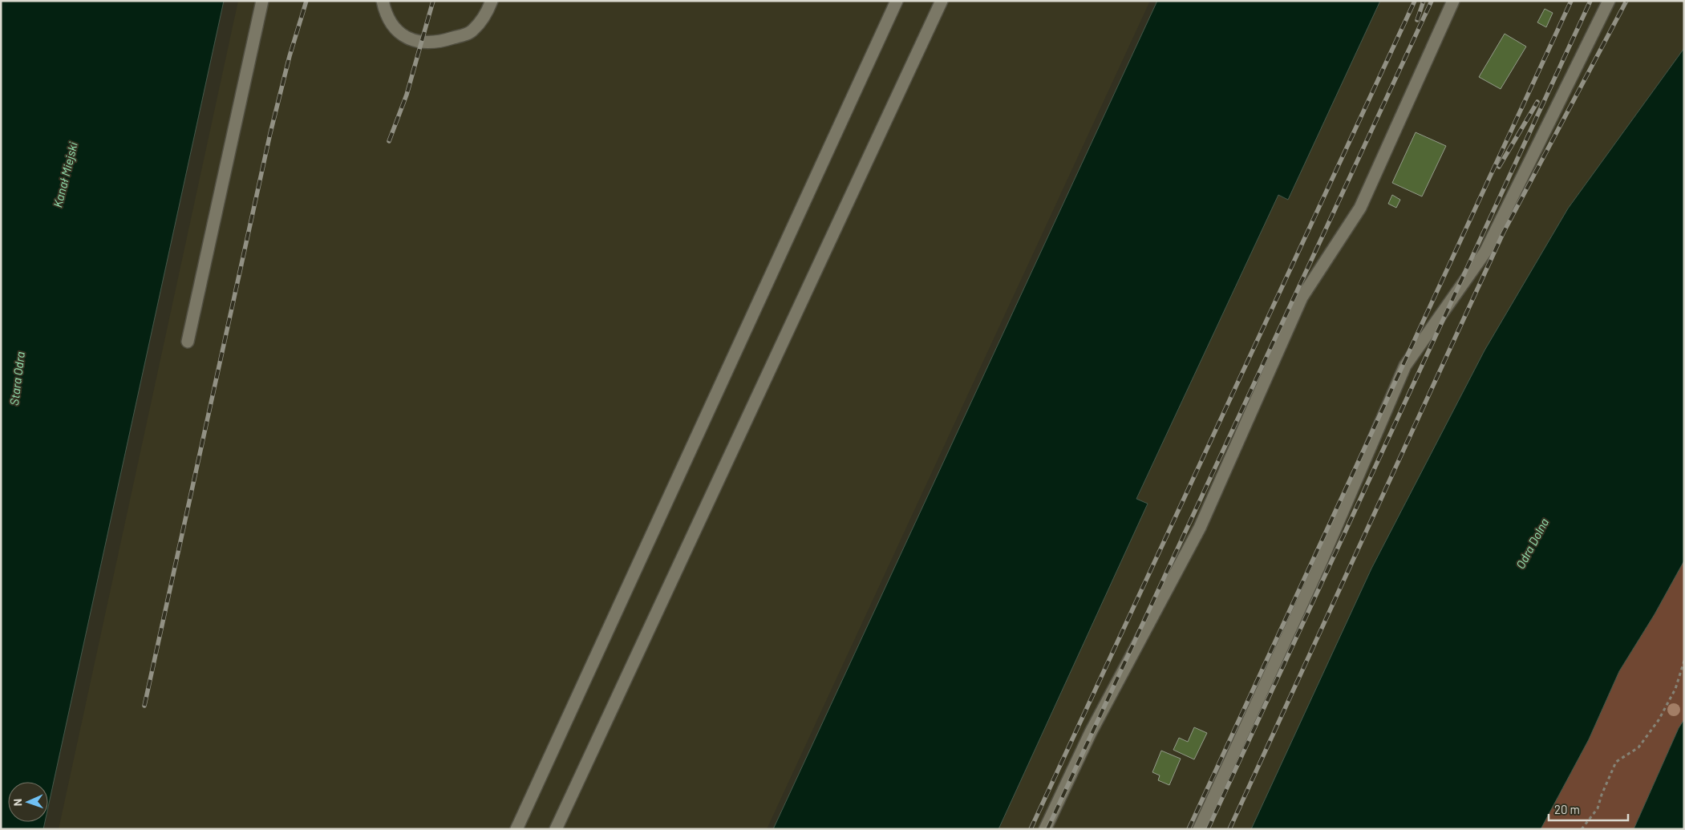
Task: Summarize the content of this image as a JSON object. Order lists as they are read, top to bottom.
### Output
{
  "water": ["Kanał Miejski", "Stara Odra", "Odra Dolna"],
  "scale_bar": "20 m",
  "north": "left"
}
